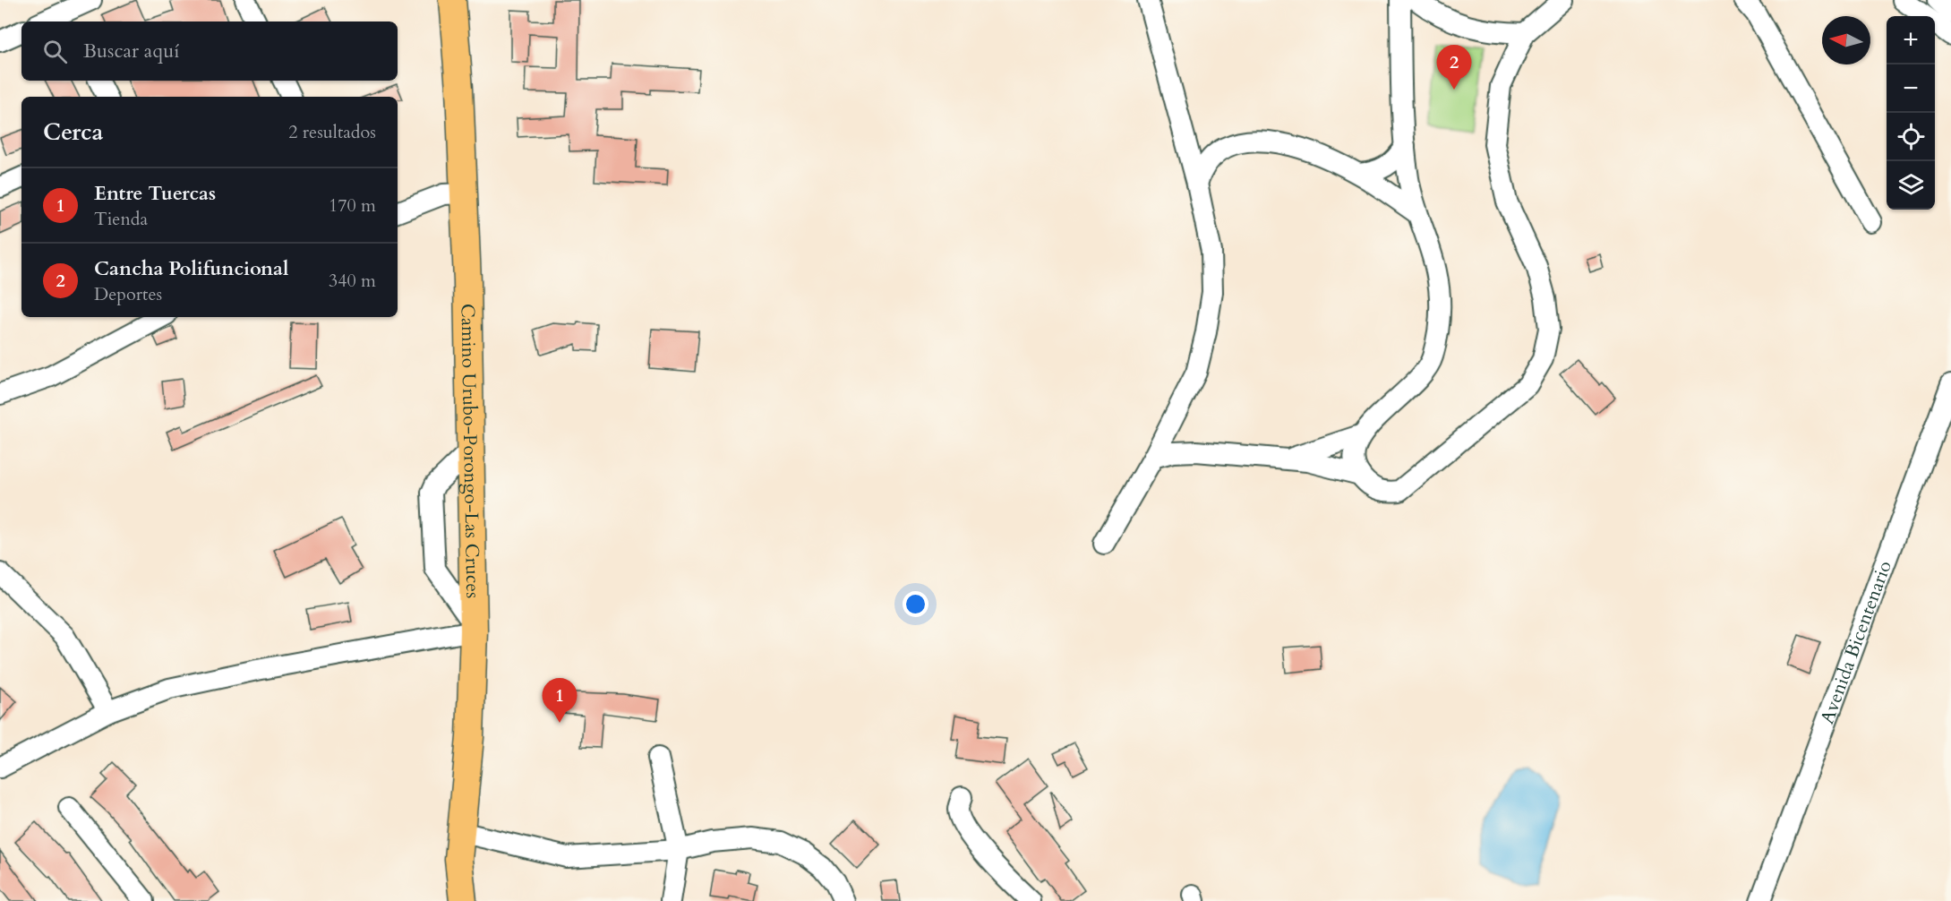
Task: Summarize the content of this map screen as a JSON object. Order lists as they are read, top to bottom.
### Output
{
  "streets": {
    "main road": ["Camino Urubo-Porongo-Las Cruces"],
    "street": ["Avenida Bicentenario"]
  },
  "north": "left",
  "page": {
    "map_buttons": ["+", "−"],
    "search": "Buscar aquí",
    "pins": ["2", "1"],
    "heading": ["Cerca", "2 resultados"],
    "list": [
      {
        "mark": "1",
        "name": "Entre Tuercas",
        "note": "Tienda",
        "value": "170 m"
      },
      {
        "mark": "2",
        "name": "Cancha Polifuncional",
        "note": "Deportes",
        "value": "340 m"
      }
    ]
  }
}
